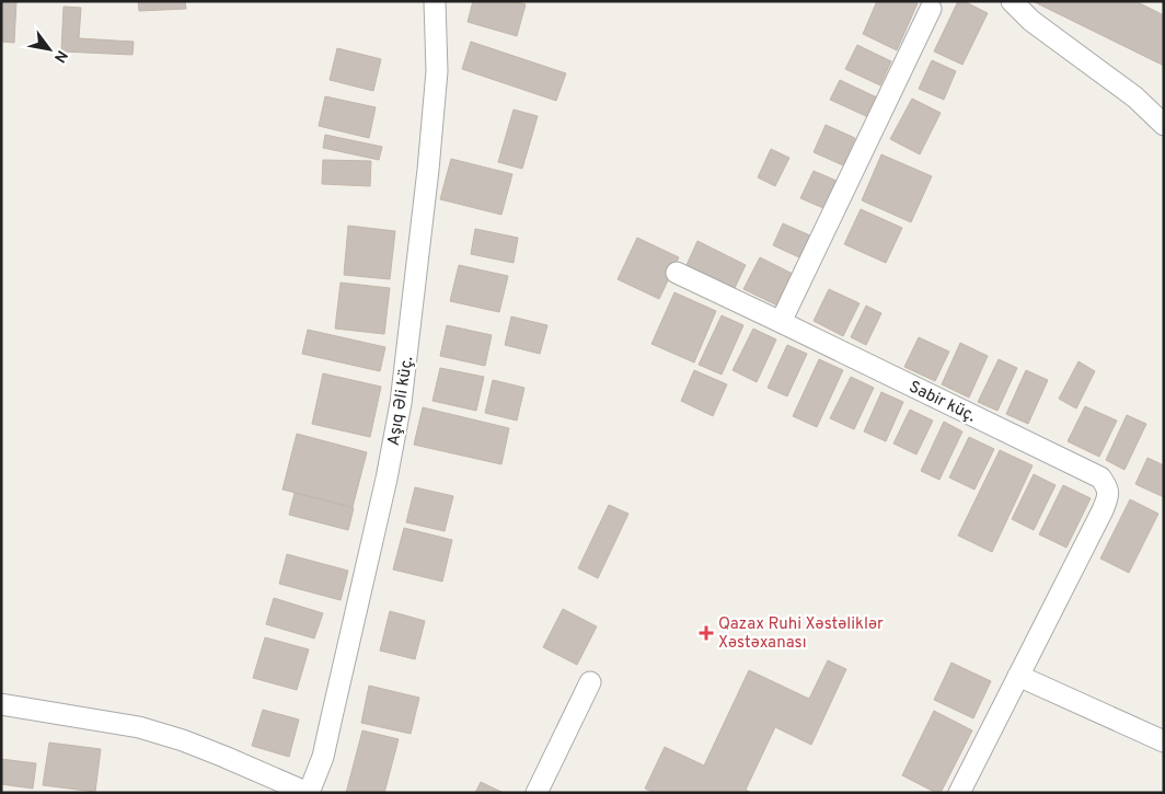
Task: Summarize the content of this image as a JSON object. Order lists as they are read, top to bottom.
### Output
{
  "streets": {
    "street": ["Aşıq Əli küç.", "Sabir küç."]
  },
  "places": {
    "health": ["Qazax Ruhi Xəstəliklər Xəstəxanası"]
  },
  "north": "bottom right"
}
